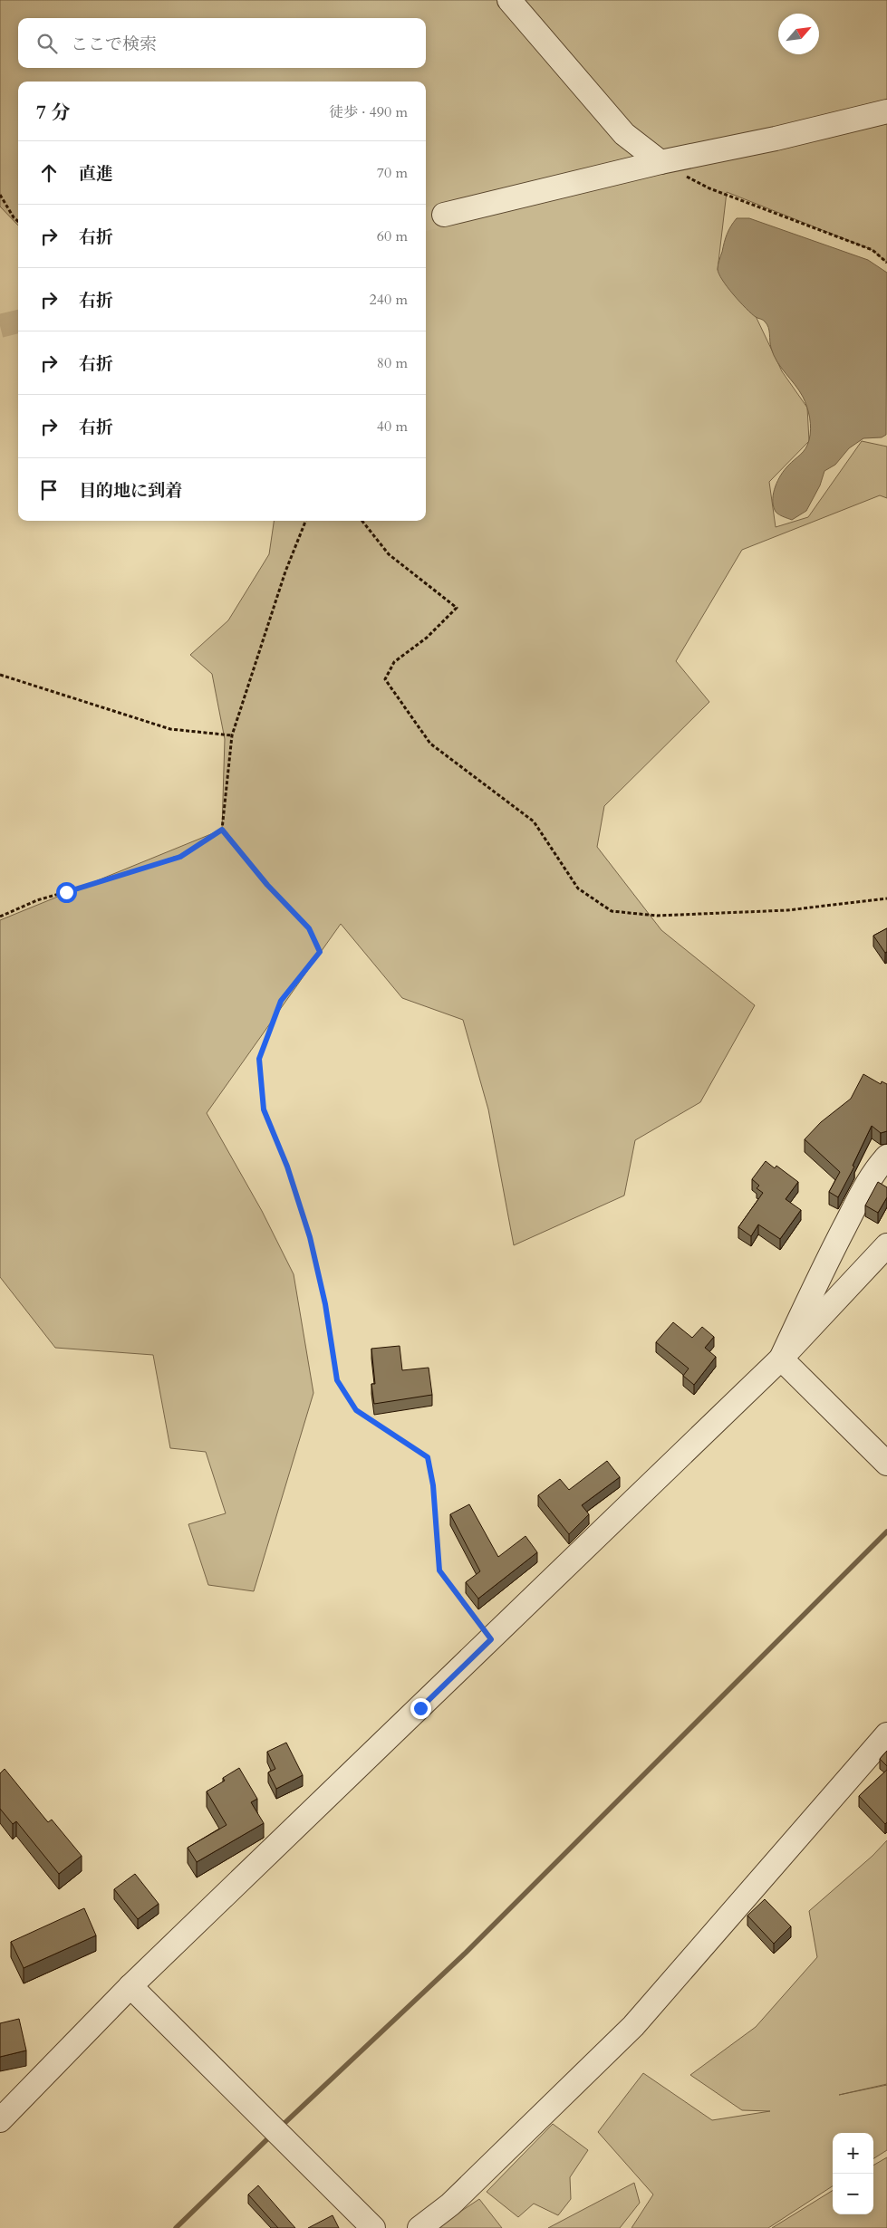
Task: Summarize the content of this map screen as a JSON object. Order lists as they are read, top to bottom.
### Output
{
  "north": "top right",
  "page": {
    "search": "ここで検索",
    "heading": ["7 分", "徒歩 · 490 m"],
    "list": [
      ["直進", "70 m"],
      ["右折", "60 m"],
      ["右折", "240 m"],
      ["右折", "80 m"],
      ["右折", "40 m"],
      "目的地に到着"
    ],
    "map_buttons": ["+", "−"]
  }
}
